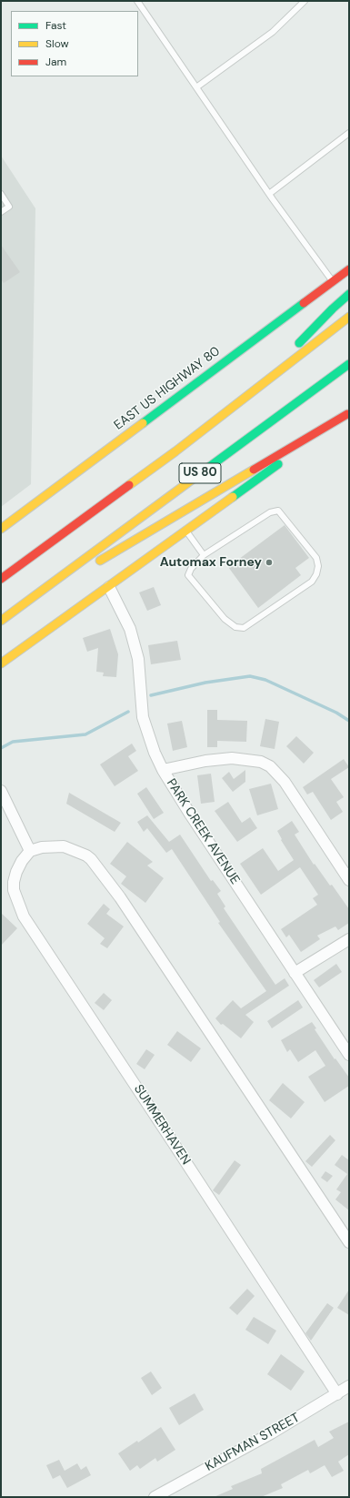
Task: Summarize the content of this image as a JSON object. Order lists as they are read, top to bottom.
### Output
{
  "streets": {
    "main road": ["EAST US HIGHWAY 80", "US 80"],
    "street": ["PARK CREEK AVENUE", "SUMMERHAVEN", "KAUFMAN STREET"]
  },
  "crossings": [
    ["SUMMERHAVEN", "KAUFMAN STREET"]
  ],
  "places": ["Automax Forney"],
  "legend": ["Fast", "Slow", "Jam"]
}
